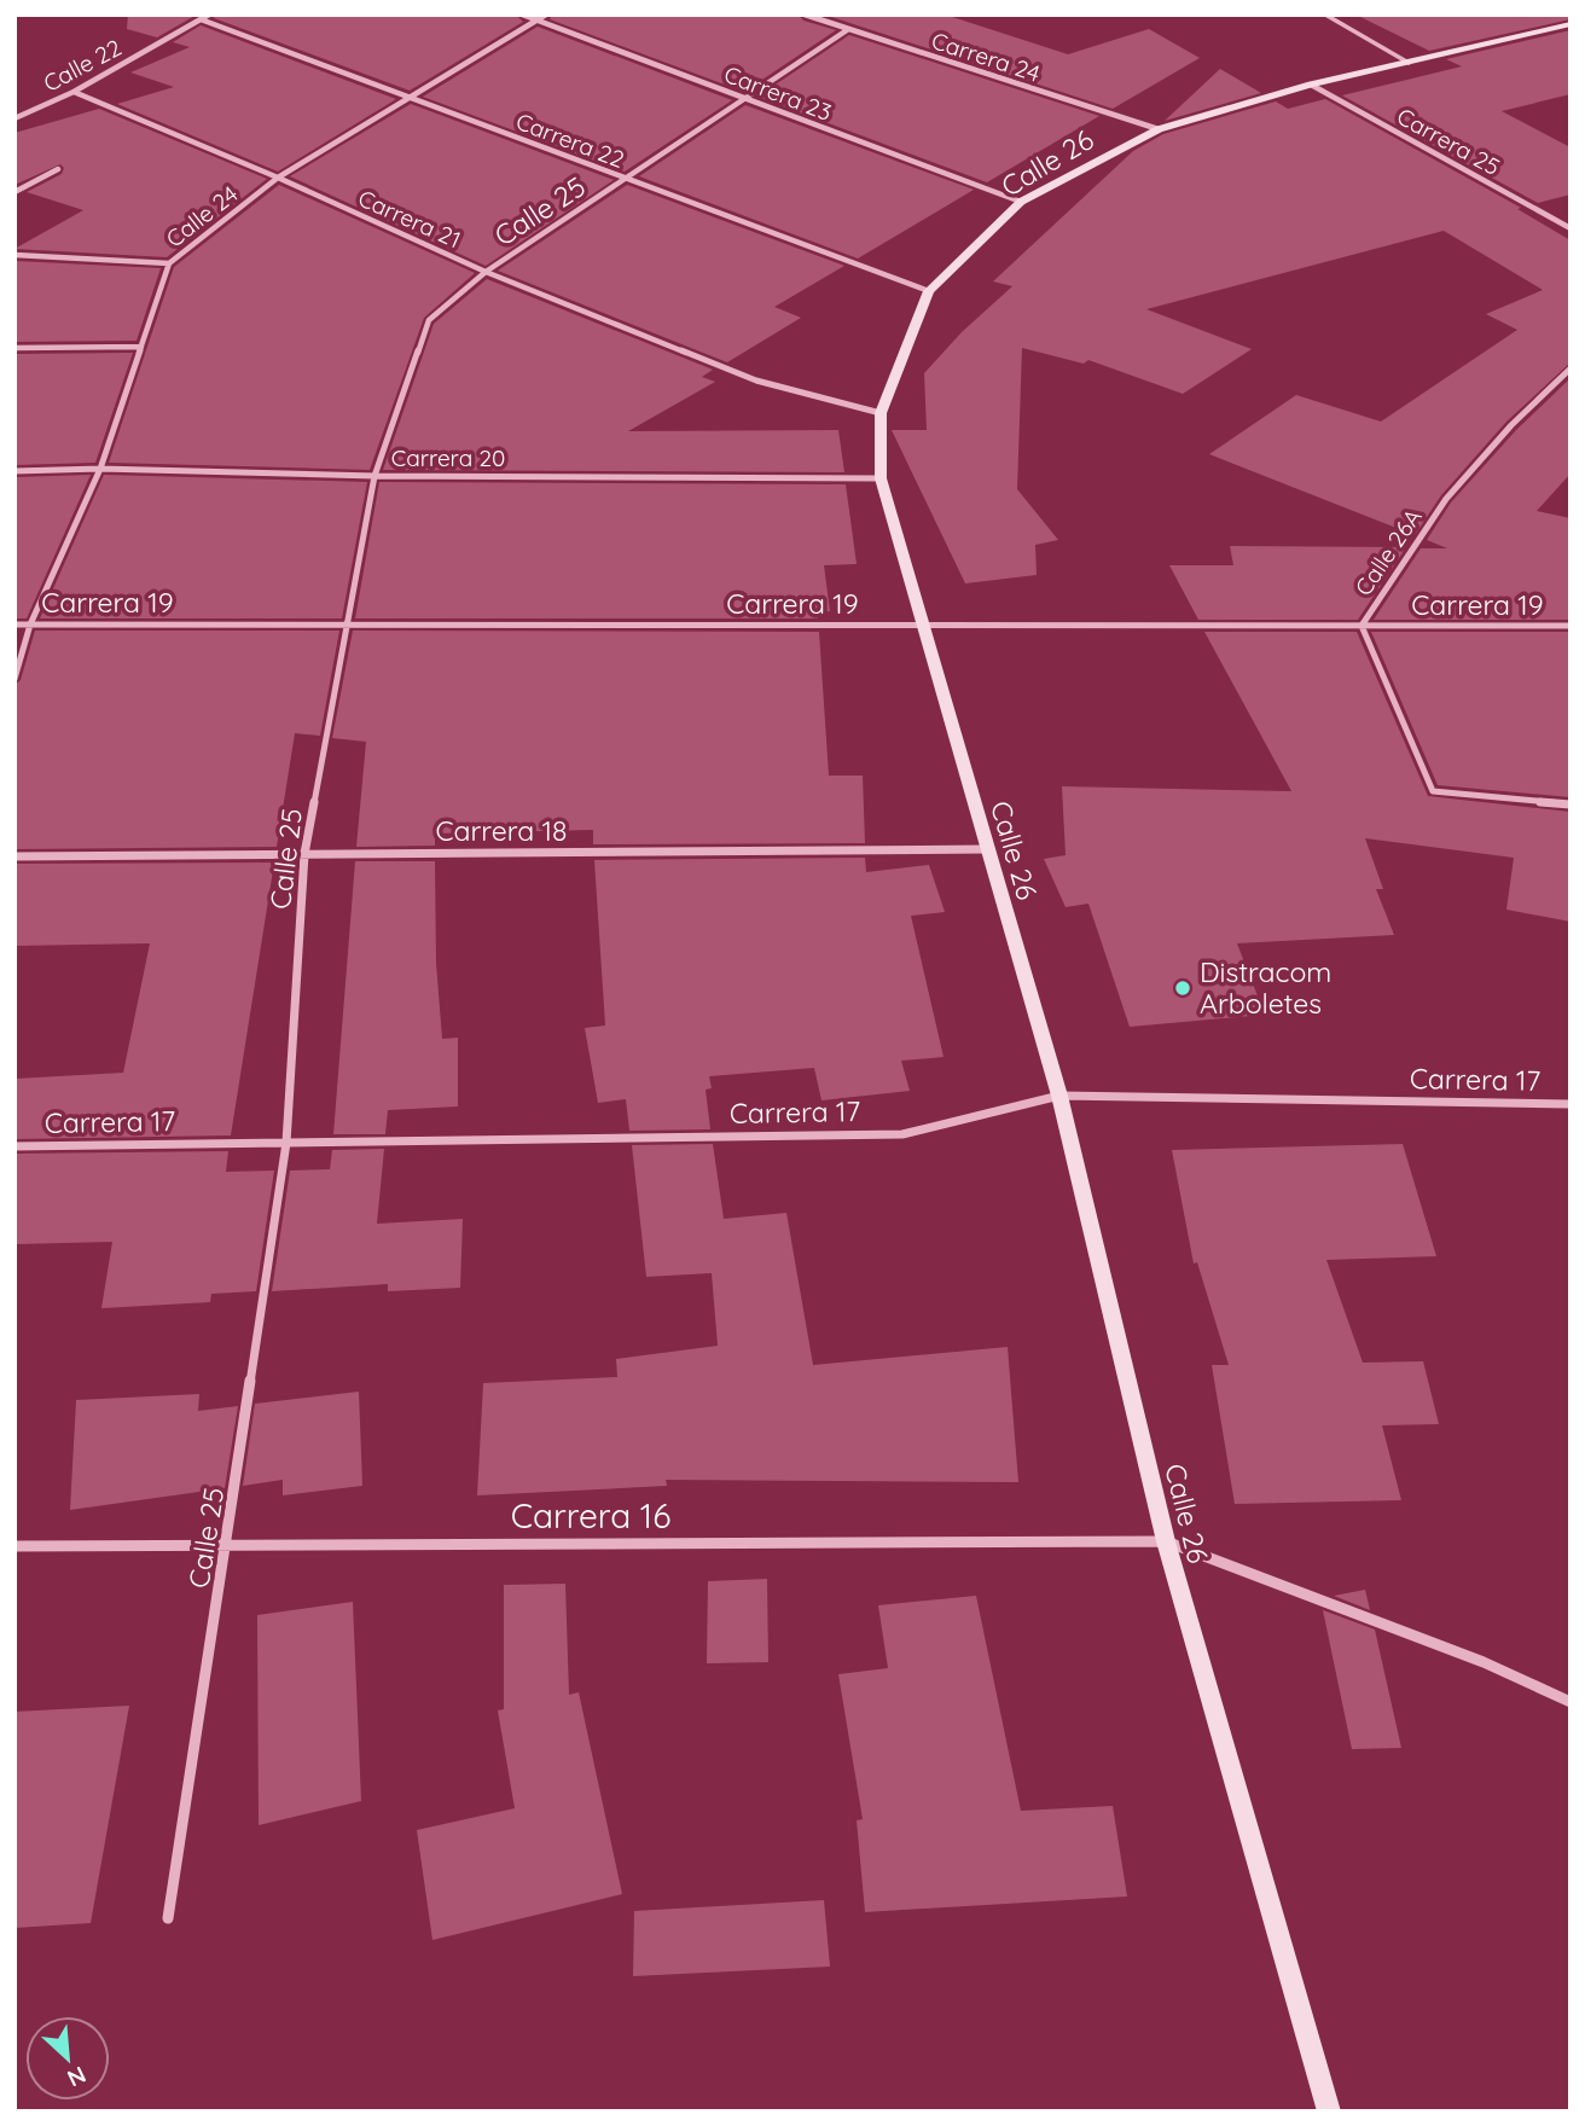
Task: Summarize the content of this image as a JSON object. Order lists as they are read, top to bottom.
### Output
{
  "streets": {
    "main road": ["Calle 26"],
    "street": [
      "Carrera 24",
      "Calle 22",
      "Carrera 23",
      "Carrera 22",
      "Carrera 25",
      "Calle 25",
      "Calle 24",
      "Carrera 21",
      "Carrera 20",
      "Calle 26A",
      "Carrera 19",
      "Carrera 18",
      "Carrera 17",
      "Carrera 16"
    ]
  },
  "crossings": [
    ["Carrera 24", "Calle 26"],
    ["Carrera 24", "Calle 25"],
    ["Calle 22", "Carrera 22"],
    ["Calle 22", "Carrera 21"],
    ["Carrera 23", "Calle 26"],
    ["Carrera 23", "Calle 25"],
    ["Carrera 23", "Calle 24"],
    ["Carrera 22", "Calle 26"],
    ["Carrera 22", "Calle 25"],
    ["Carrera 22", "Calle 24"],
    ["Carrera 25", "Calle 26"],
    ["Calle 26", "Carrera 21"],
    ["Calle 26", "Carrera 20"],
    ["Calle 26", "Carrera 19"],
    ["Calle 26", "Carrera 18"],
    ["Calle 26", "Carrera 17"],
    ["Calle 26", "Carrera 16"],
    ["Calle 25", "Carrera 21"],
    ["Calle 25", "Carrera 20"],
    ["Calle 25", "Carrera 19"],
    ["Calle 25", "Carrera 18"],
    ["Calle 25", "Carrera 17"],
    ["Calle 25", "Carrera 16"],
    ["Calle 24", "Carrera 21"],
    ["Calle 24", "Carrera 20"],
    ["Calle 24", "Carrera 19"],
    ["Calle 26A", "Carrera 19"]
  ],
  "places": ["Distracom Arboletes"],
  "north": "bottom right"
}
